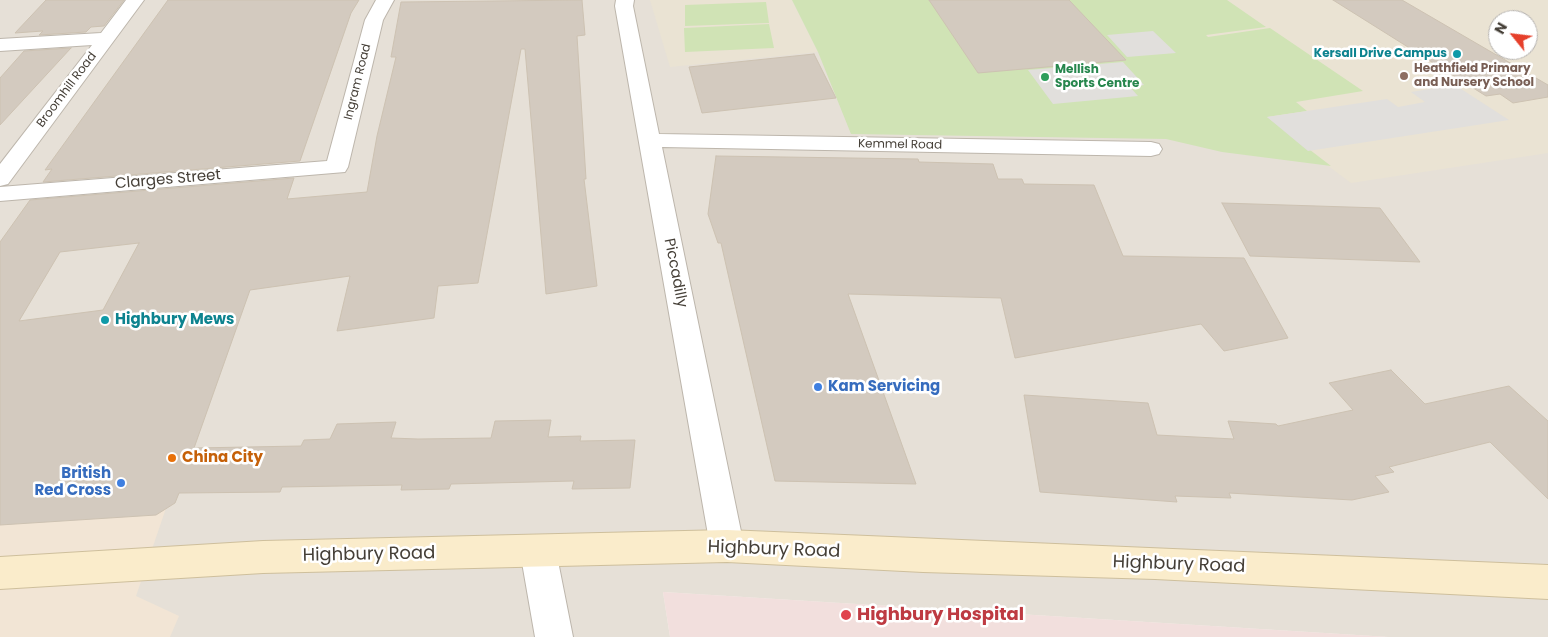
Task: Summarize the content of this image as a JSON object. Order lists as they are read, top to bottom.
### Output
{
  "streets": {
    "main road": ["Highbury Road"],
    "street": [
      "Ingram Road",
      "Broomhill Road",
      "Kemmel Road",
      "Clarges Street",
      "Piccadilly"
    ]
  },
  "crossings": [
    ["Ingram Road", "Clarges Street"],
    ["Kemmel Road", "Piccadilly"],
    ["Piccadilly", "Highbury Road"]
  ],
  "places": [
    "Kersall Drive Campus",
    "Heathfield Primary and Nursery School",
    "Mellish Sports Centre",
    "Highbury Mews",
    "Kam Servicing",
    "China City",
    "British Red Cross",
    "Highbury Hospital"
  ],
  "north": "top left"
}
